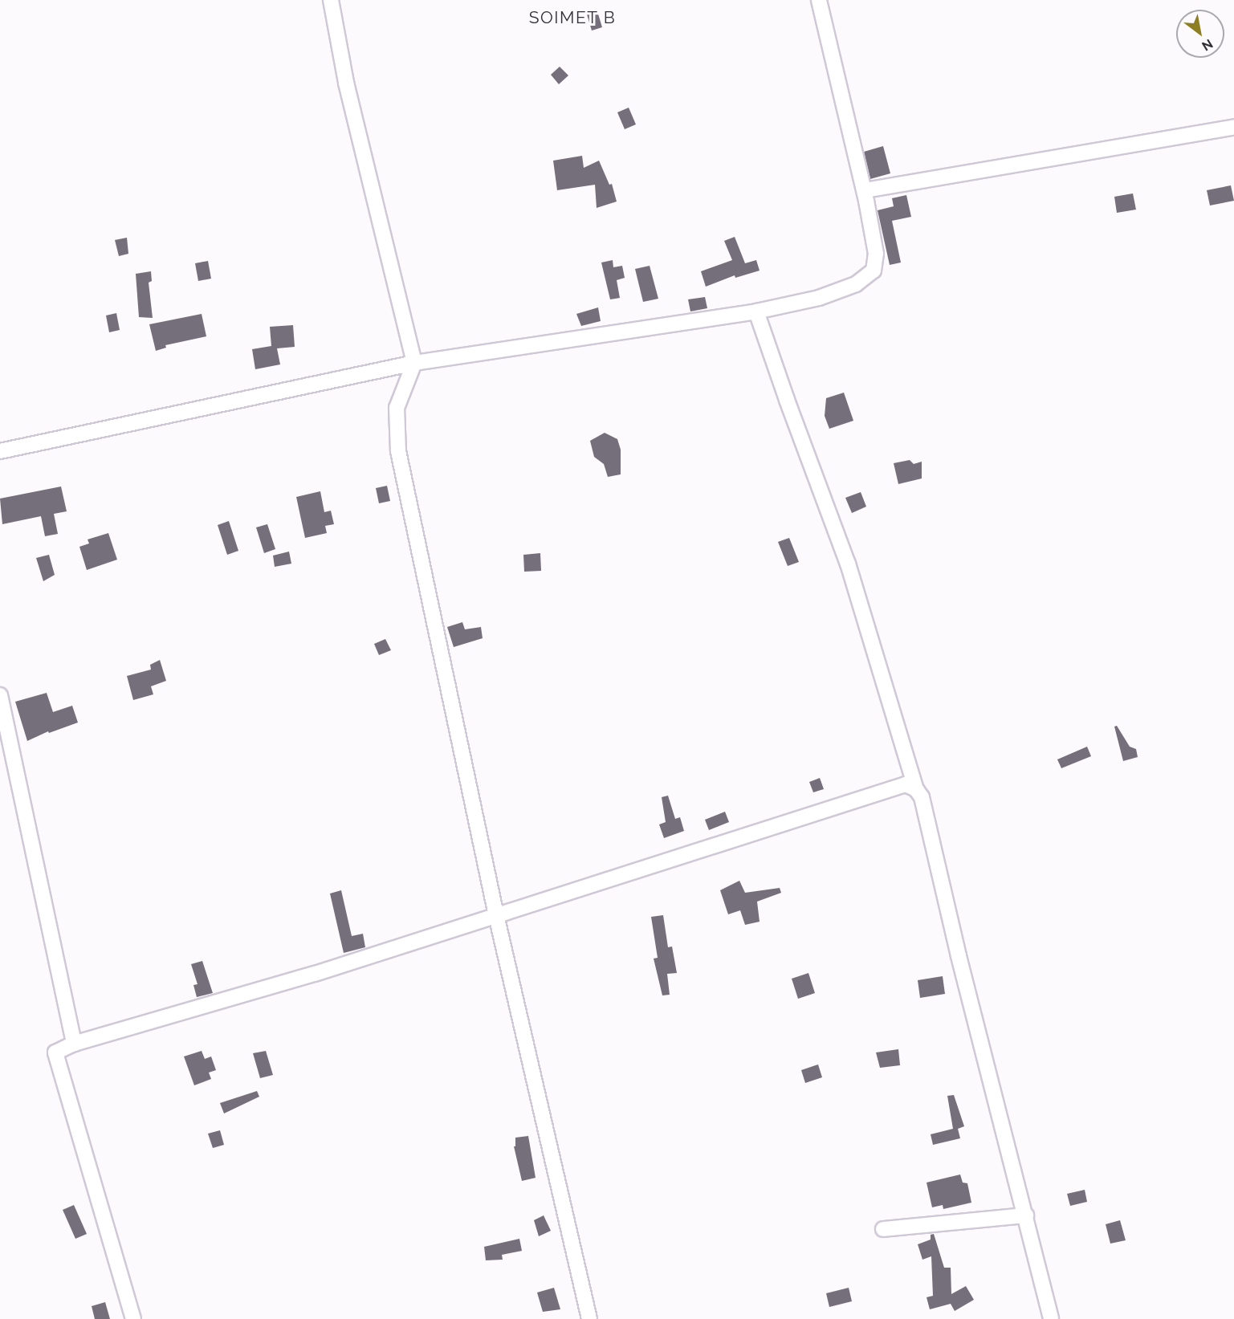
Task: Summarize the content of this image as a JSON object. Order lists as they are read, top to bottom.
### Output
{
  "districts": ["SOIMET B"],
  "north": "bottom right"
}
